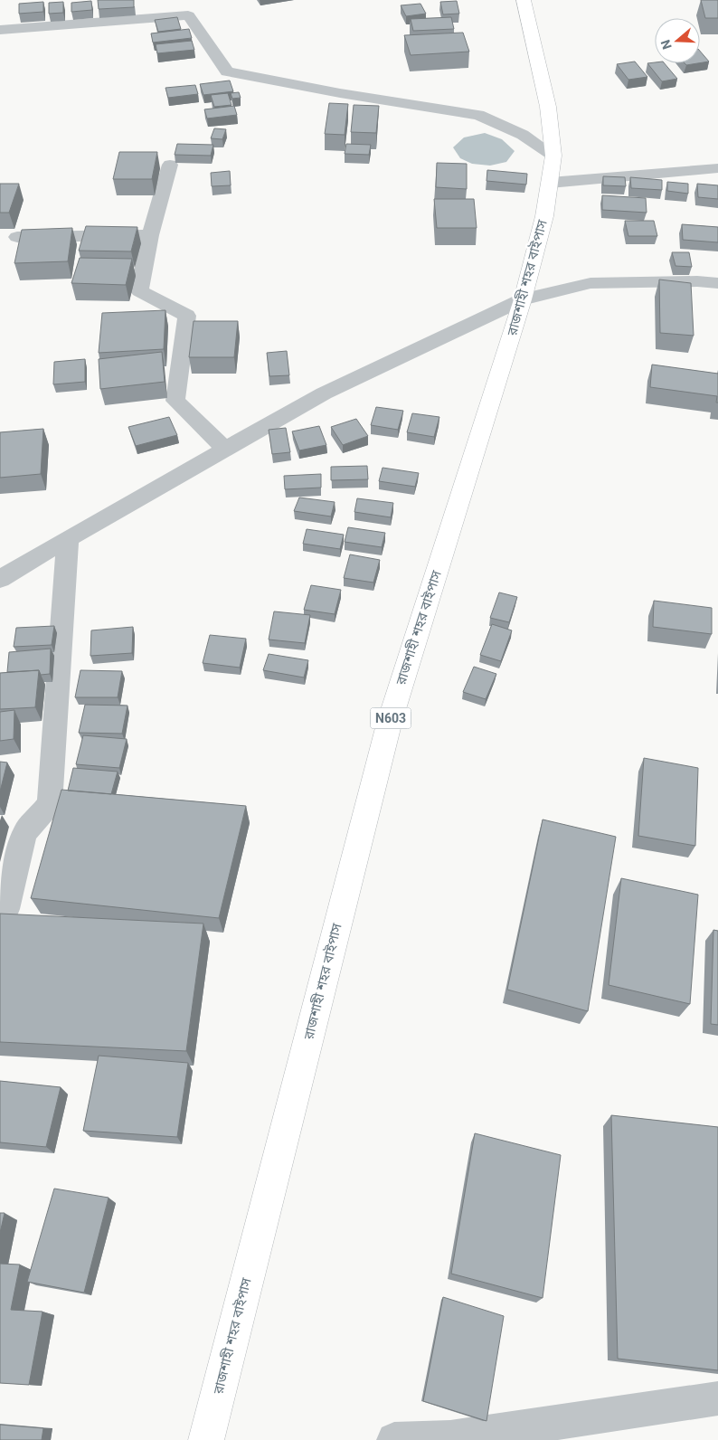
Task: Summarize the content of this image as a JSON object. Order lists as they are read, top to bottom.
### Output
{
  "streets": {
    "highway": ["রাজশাহী শহর বাইপাস", "N603"]
  },
  "north": "left"
}
